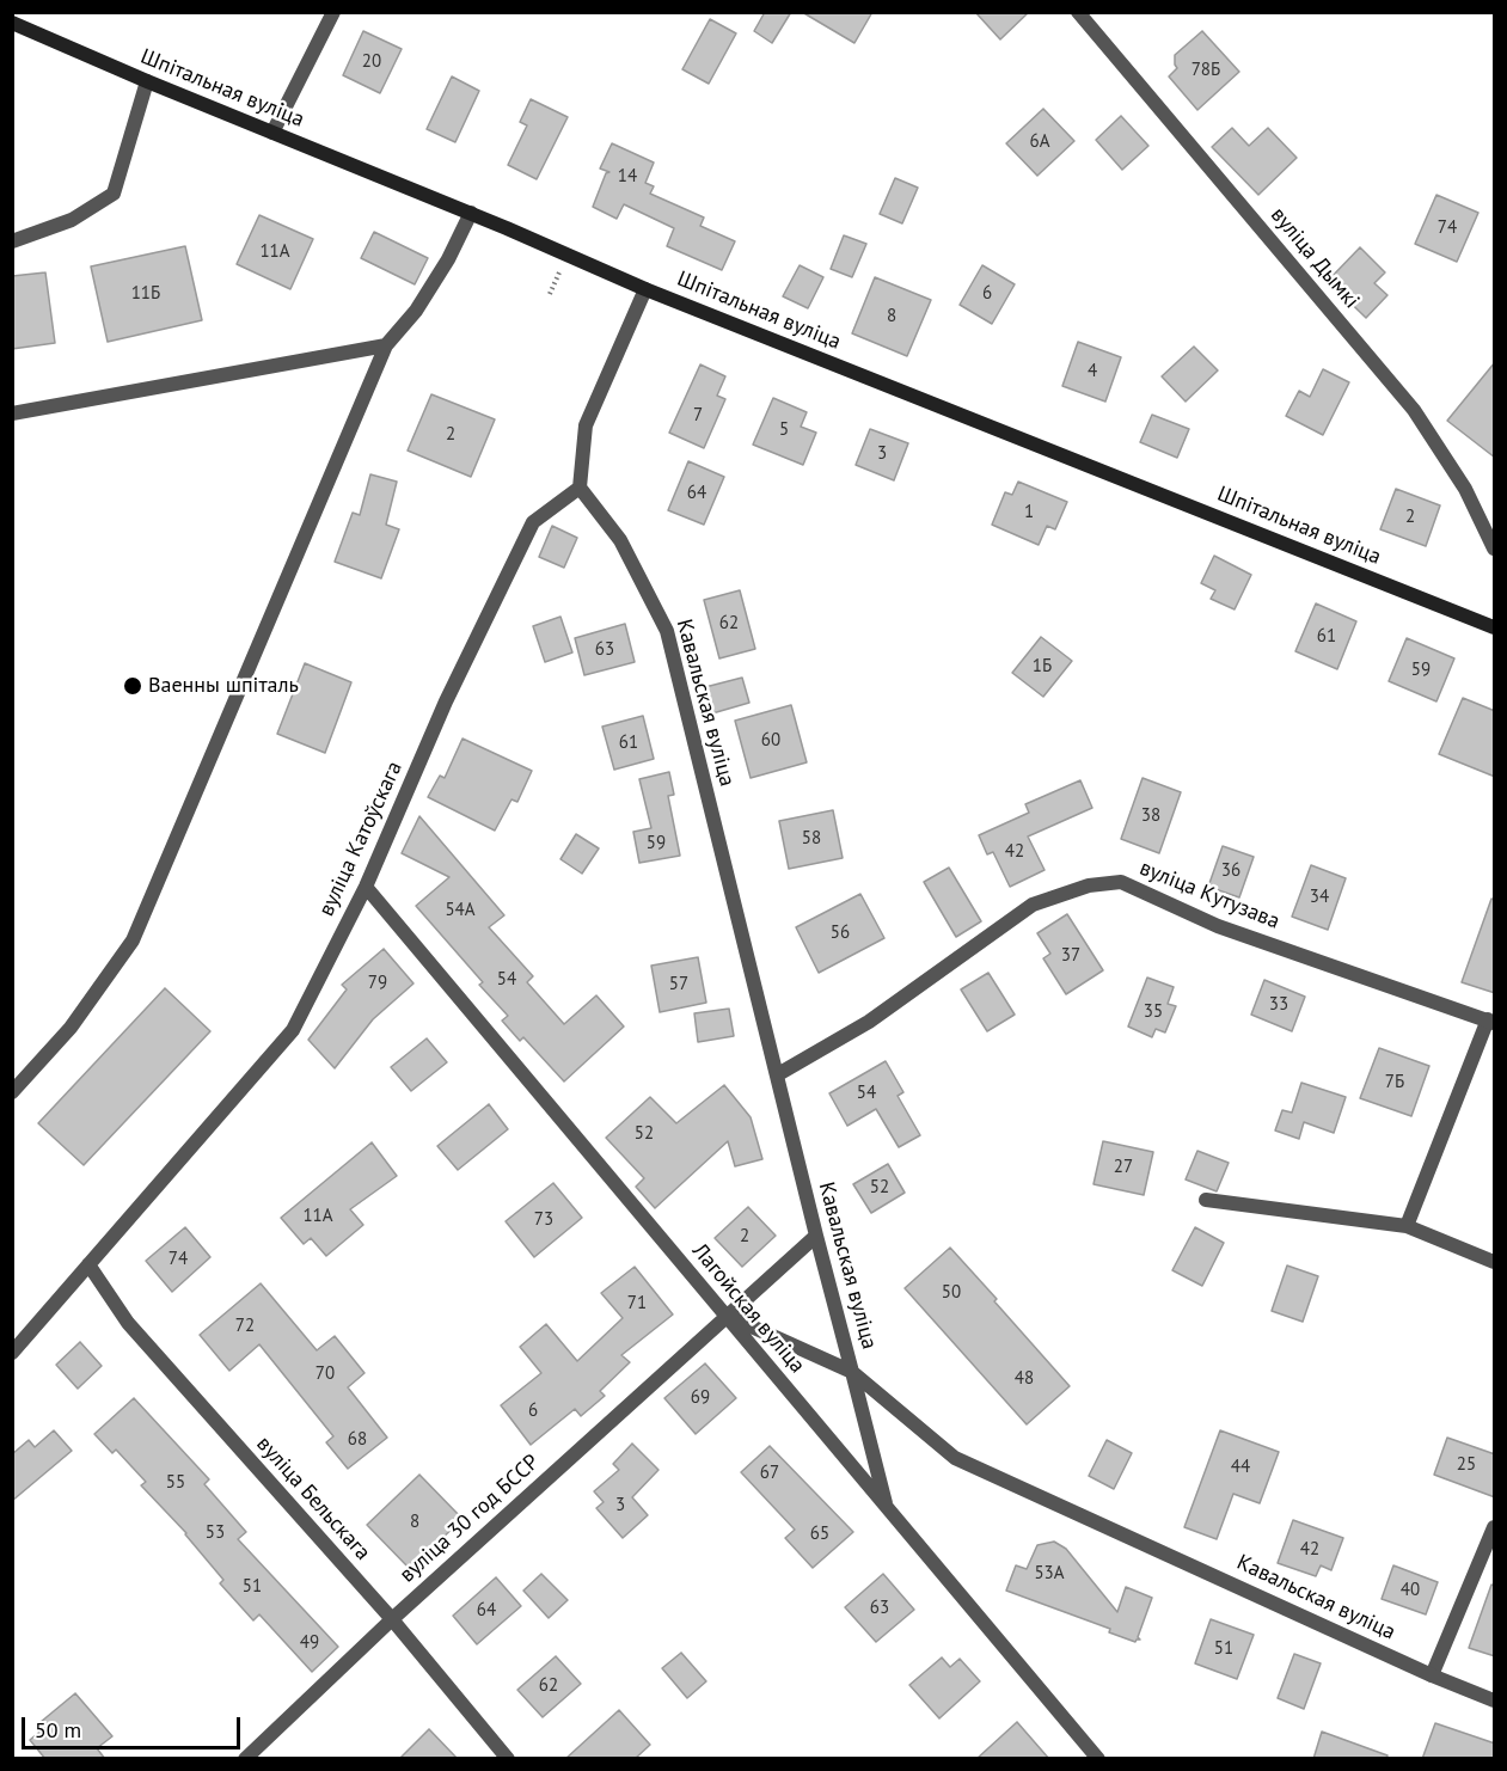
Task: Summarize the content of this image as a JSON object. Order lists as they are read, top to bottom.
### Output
{
  "streets": {
    "main road": ["Шпітальная вуліца"],
    "street": [
      "вуліца Дымкі",
      "Кавальская вуліца",
      "вуліца Катоўскага",
      "вуліца Кутузава",
      "Лагойская вуліца",
      "вуліца Бельскага",
      "вуліца 30 год БССР"
    ]
  },
  "crossings": [
    ["Кавальская вуліца", "вуліца Катоўскага"],
    ["Кавальская вуліца", "вуліца Кутузава"],
    ["Кавальская вуліца", "вуліца 30 год БССР"],
    ["вуліца Катоўскага", "Лагойская вуліца"],
    ["вуліца Катоўскага", "вуліца Бельскага"],
    ["Лагойская вуліца", "вуліца 30 год БССР"],
    ["вуліца Бельскага", "вуліца 30 год БССР"]
  ],
  "places": ["Ваенны шпіталь"],
  "house_numbers": [
    "20",
    "78Б",
    "6А",
    "14",
    "74",
    "11А",
    "11Б",
    "6",
    "8",
    "4",
    "7",
    "5",
    "2",
    "3",
    "64",
    "1",
    "2",
    "62",
    "61",
    "63",
    "1Б",
    "59",
    "60",
    "61",
    "38",
    "58",
    "59",
    "42",
    "36",
    "34",
    "54А",
    "56",
    "37",
    "54",
    "79",
    "57",
    "33",
    "35",
    "7Б",
    "54",
    "52",
    "27",
    "52",
    "11А",
    "73",
    "2",
    "74",
    "50",
    "71",
    "72",
    "70",
    "48",
    "69",
    "6",
    "68",
    "25",
    "44",
    "67",
    "55",
    "3",
    "8",
    "53",
    "65",
    "42",
    "53А",
    "51",
    "40",
    "63",
    "64",
    "49",
    "51",
    "62"
  ],
  "scale_bar": "50 m"
}
